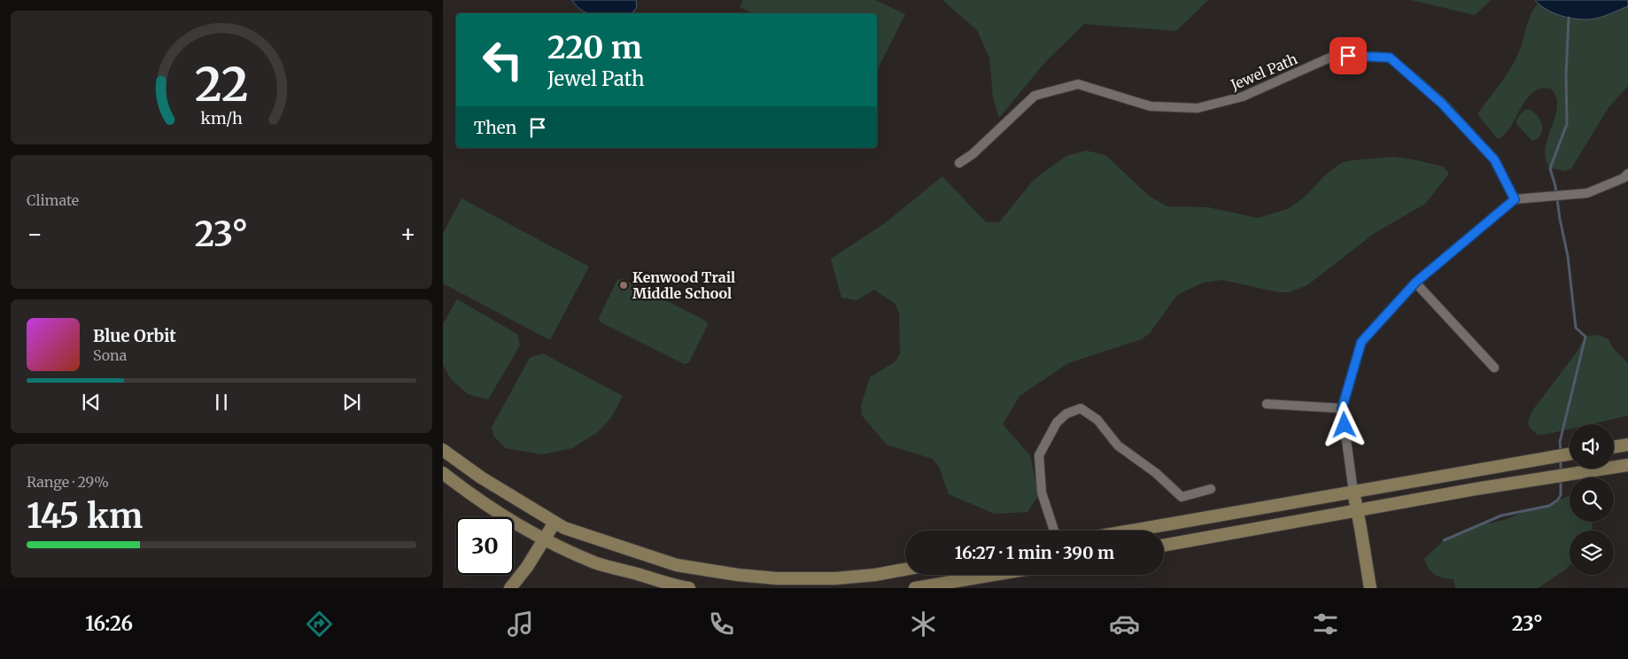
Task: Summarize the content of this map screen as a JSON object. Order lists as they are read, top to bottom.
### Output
{
  "streets": {
    "street": ["Jewel Path"]
  },
  "places": ["Kenwood Trail Middle School"],
  "page": {
    "turn": ["220 m", "Jewel Path"],
    "then": "Then",
    "tile": [
      "Climate",
      ["Range · 29%", "145 km"]
    ],
    "heat": ["−", "23°", "+"],
    "song": ["Blue Orbit", "Sona"],
    "limit": "30",
    "trip": "16:27 · 1 min · 390 m",
    "tabs": ["16:26", "23°"],
    "gauge": ["22", "km/h"]
  }
}
